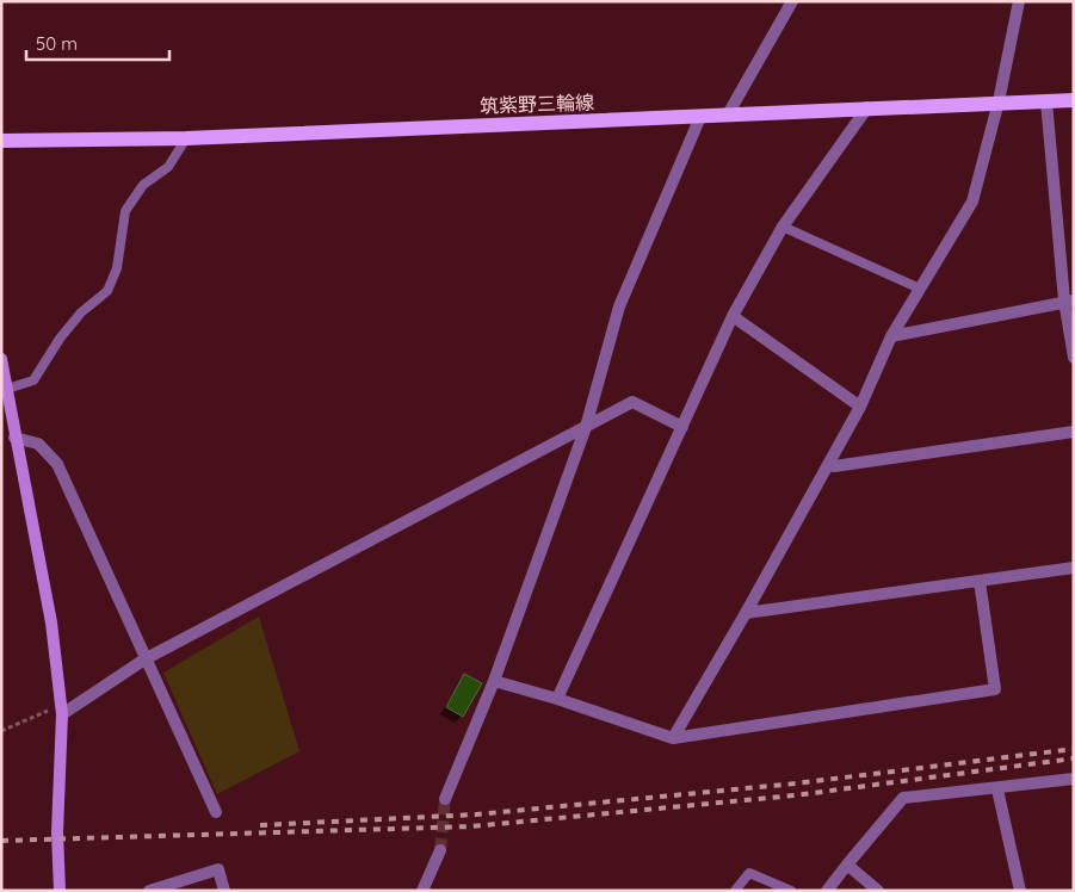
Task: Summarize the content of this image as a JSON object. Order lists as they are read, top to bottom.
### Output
{
  "streets": {
    "main road": ["筑紫野三輪線"]
  },
  "scale_bar": "50 m"
}
